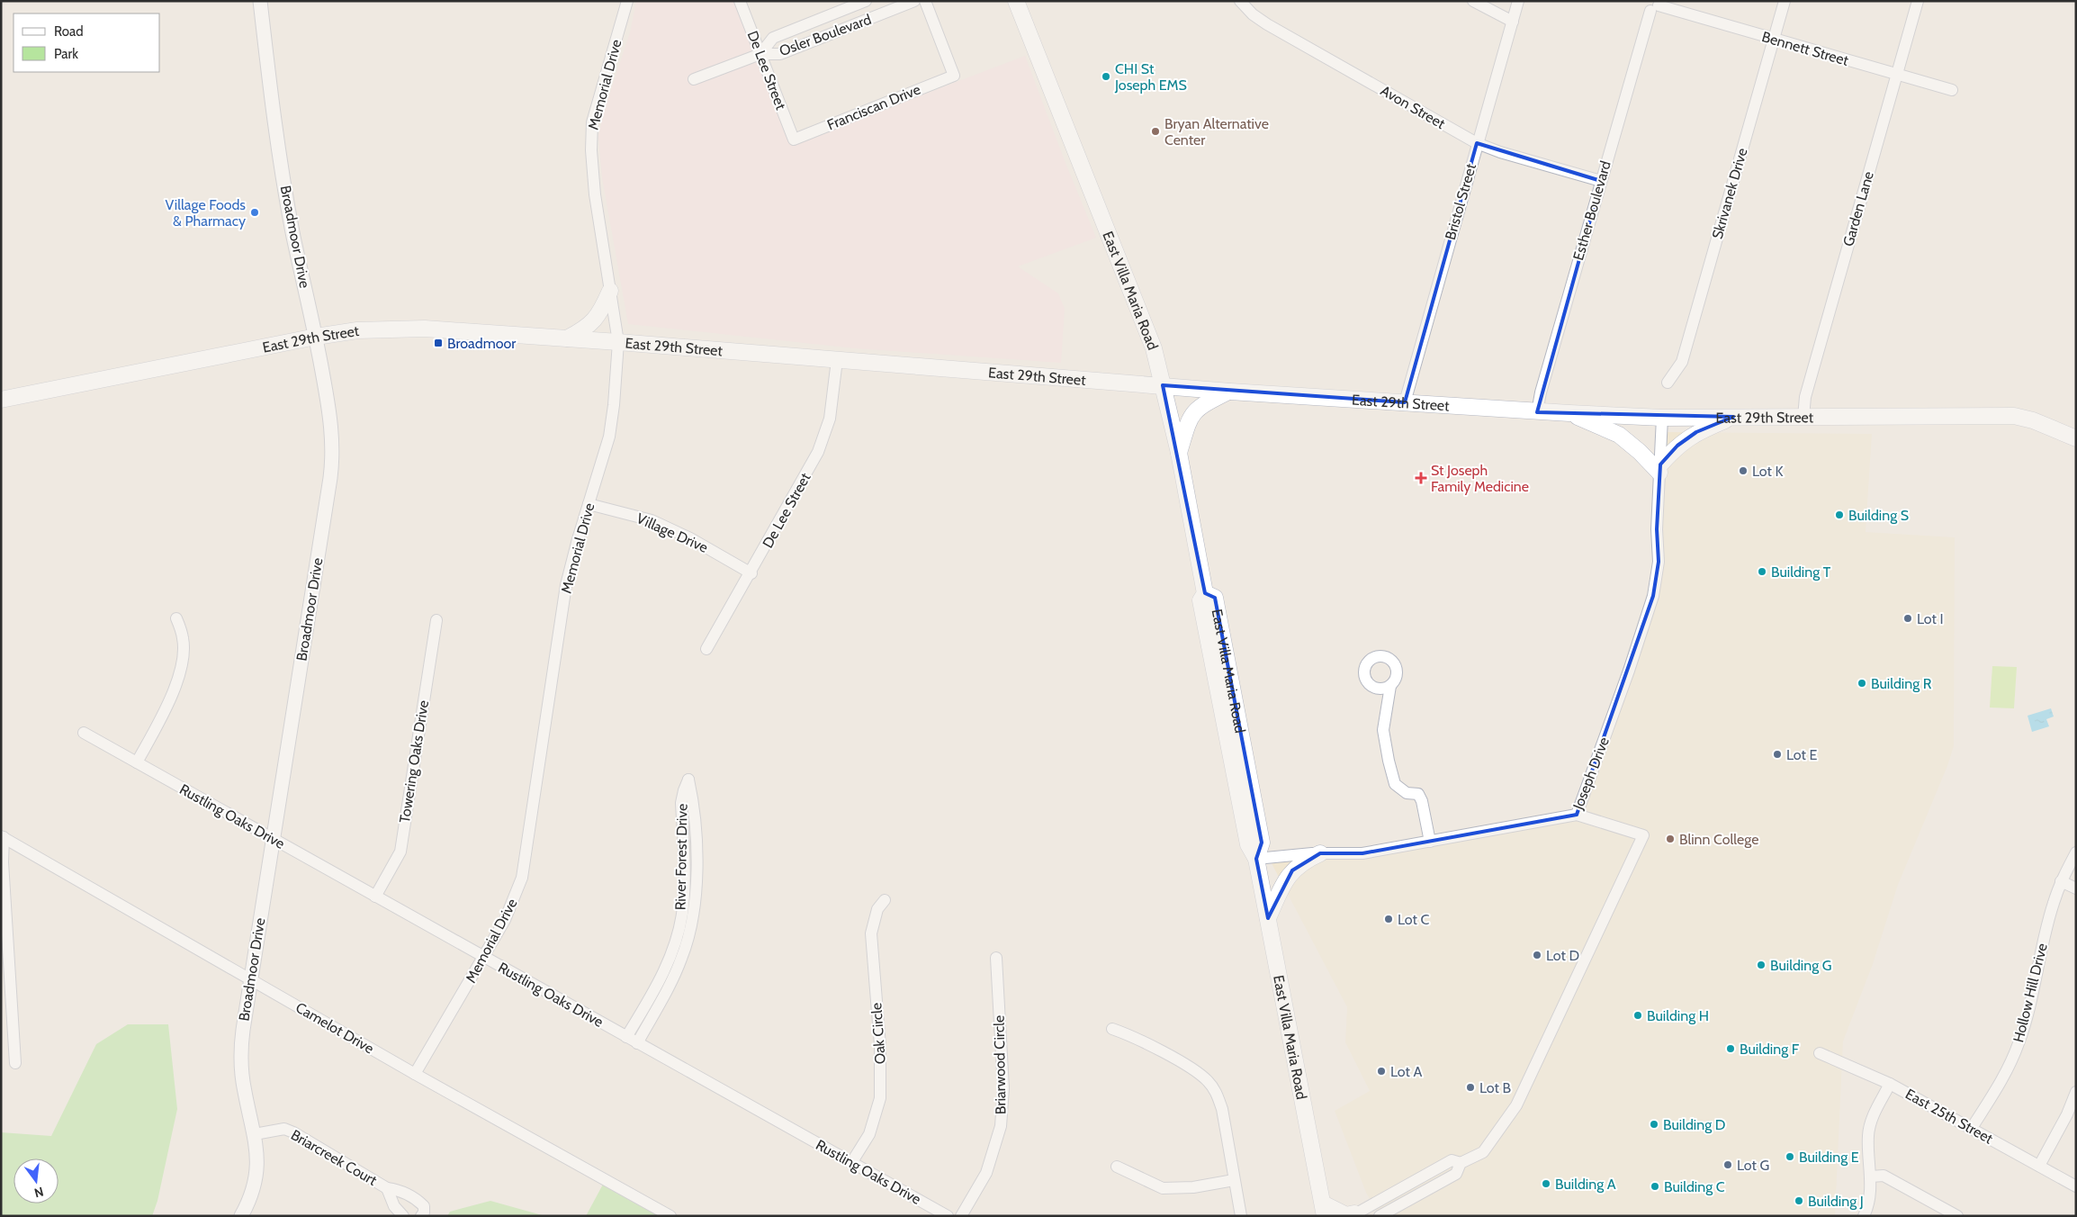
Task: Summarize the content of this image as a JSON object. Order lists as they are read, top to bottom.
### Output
{
  "streets": {
    "main road": ["East Villa Maria Road", "East 29th Street"],
    "street": [
      "Osler Boulevard",
      "Bennett Street",
      "De Lee Street",
      "Memorial Drive",
      "Franciscan Drive",
      "Avon Street",
      "Skrivanek Drive",
      "Bristol Street",
      "Garden Lane",
      "Esther Boulevard",
      "Broadmoor Drive",
      "Village Drive",
      "Towering Oaks Drive",
      "Joseph Drive",
      "Rustling Oaks Drive",
      "River Forest Drive",
      "Hollow Hill Drive",
      "Camelot Drive",
      "Oak Circle",
      "Briarwood Circle",
      "East 25th Street",
      "Briarcreek Court"
    ]
  },
  "crossings": [
    ["Osler Boulevard", "De Lee Street"],
    ["Bennett Street", "Skrivanek Drive"],
    ["Bennett Street", "Garden Lane"],
    ["Bennett Street", "Esther Boulevard"],
    ["De Lee Street", "Franciscan Drive"],
    ["De Lee Street", "East 29th Street"],
    ["De Lee Street", "Village Drive"],
    ["Memorial Drive", "East 29th Street"],
    ["Memorial Drive", "Village Drive"],
    ["Memorial Drive", "Rustling Oaks Drive"],
    ["Memorial Drive", "Camelot Drive"],
    ["Avon Street", "Bristol Street"],
    ["Avon Street", "Esther Boulevard"],
    ["Bristol Street", "East 29th Street"],
    ["Garden Lane", "East 29th Street"],
    ["Esther Boulevard", "East 29th Street"],
    ["Broadmoor Drive", "East 29th Street"],
    ["Broadmoor Drive", "Rustling Oaks Drive"],
    ["Broadmoor Drive", "Camelot Drive"],
    ["Broadmoor Drive", "Briarcreek Court"],
    ["East Villa Maria Road", "East 29th Street"],
    ["East Villa Maria Road", "Joseph Drive"],
    ["East 29th Street", "Joseph Drive"],
    ["Towering Oaks Drive", "Rustling Oaks Drive"],
    ["Rustling Oaks Drive", "River Forest Drive"],
    ["Rustling Oaks Drive", "Oak Circle"],
    ["Hollow Hill Drive", "East 25th Street"]
  ],
  "places": {
    "other": [
      "CHI St Joseph EMS",
      "Bryan Alternative Center",
      "Village Foods & Pharmacy",
      "Lot K",
      "Building S",
      "Building T",
      "Lot I",
      "Building R",
      "Lot E",
      "Blinn College",
      "Lot C",
      "Lot D",
      "Building G",
      "Building H",
      "Building F",
      "Lot A",
      "Lot B",
      "Building D",
      "Building E",
      "Lot G",
      "Building A",
      "Building C",
      "Building J"
    ],
    "transit": ["Broadmoor"],
    "health": ["St Joseph Family Medicine"]
  },
  "legend": ["Road", "Park"],
  "north": "bottom"
}
